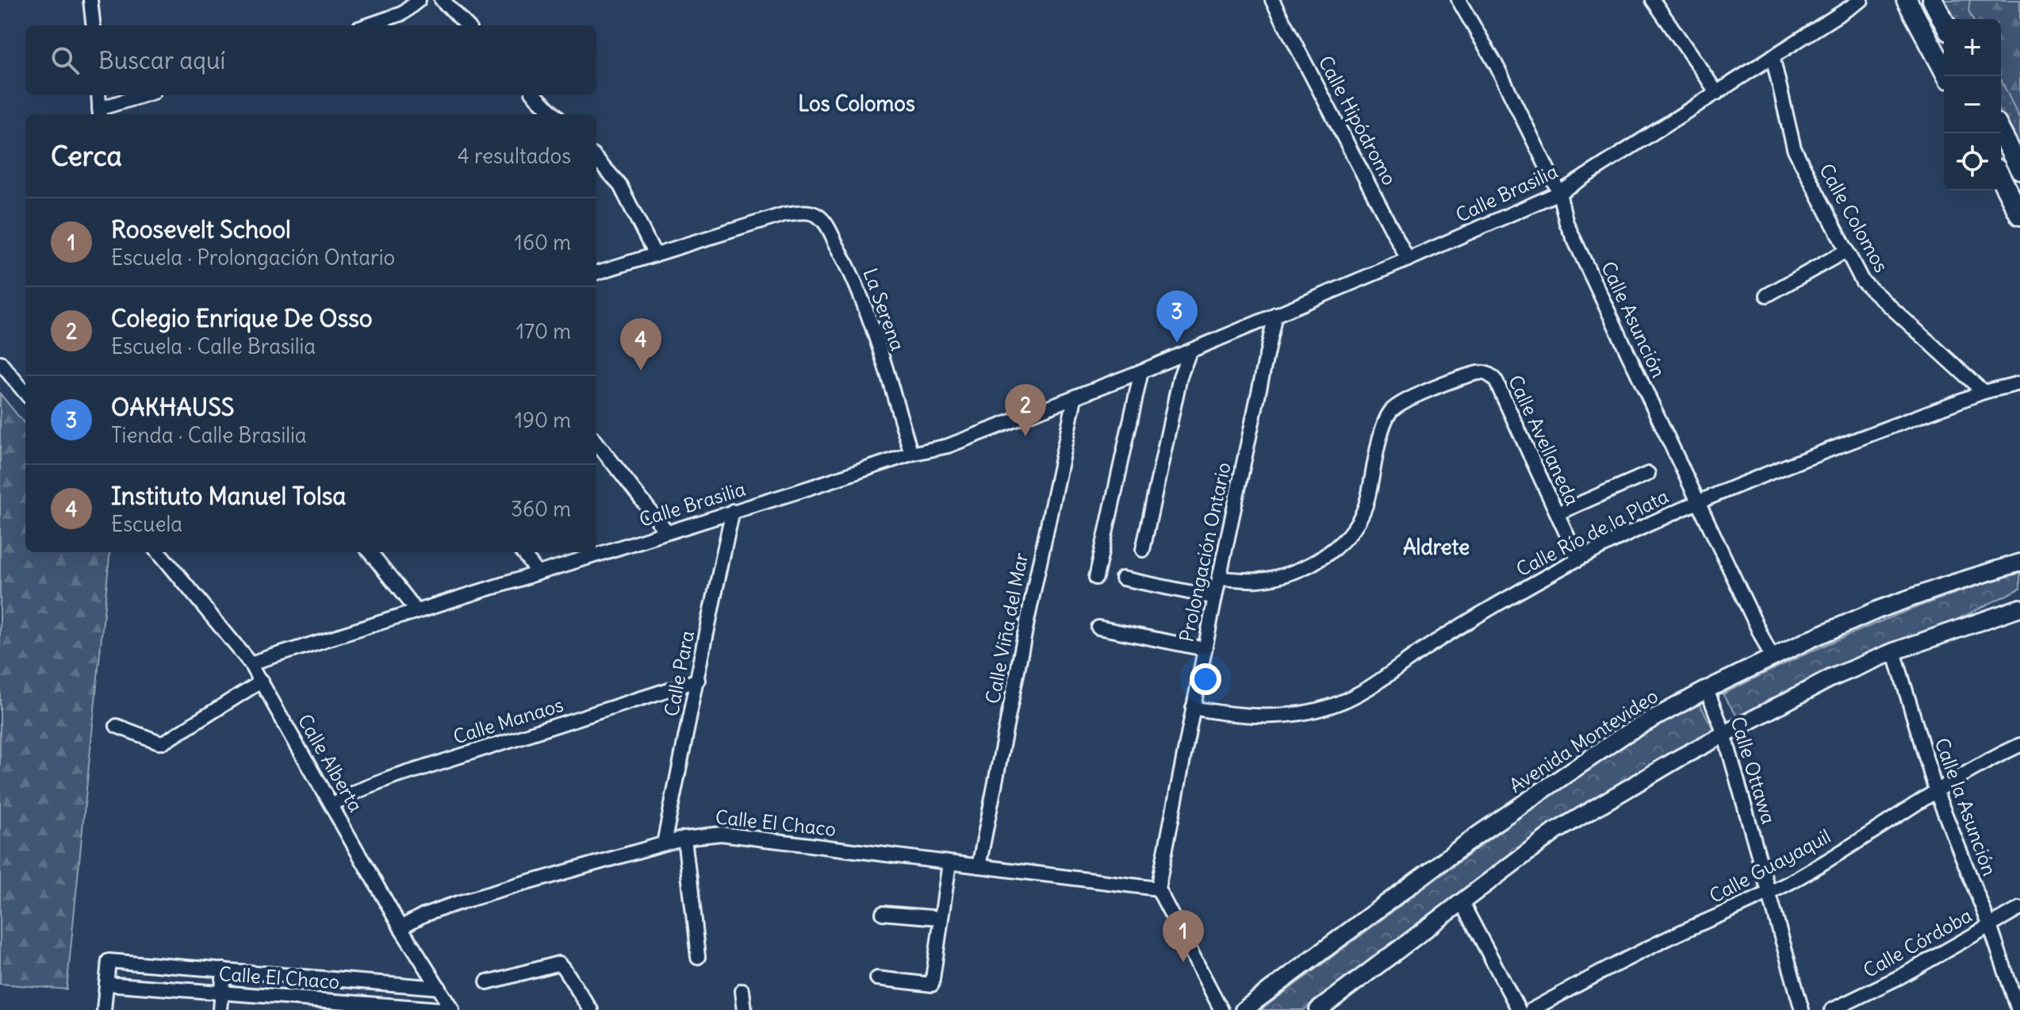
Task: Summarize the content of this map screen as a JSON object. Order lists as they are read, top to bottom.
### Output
{
  "streets": {
    "street": [
      "Calle Hipódromo",
      "Calle Brasilia",
      "Calle Colomos",
      "La Serena",
      "Calle Asunción",
      "Calle Avellaneda",
      "Calle Río de la Plata",
      "Prolongación Ontario",
      "Calle Viña del Mar",
      "Calle Para",
      "Calle Manaos",
      "Avenida Montevideo",
      "Calle Alberta",
      "Calle Ottawa",
      "Calle la Asunción",
      "Calle El Chaco",
      "Calle Guayaquil",
      "Calle Córdoba"
    ]
  },
  "crossings": [
    ["Calle Hipódromo", "Calle Brasilia"],
    ["Calle Brasilia", "Calle Colomos"],
    ["Calle Brasilia", "La Serena"],
    ["Calle Brasilia", "Calle Asunción"],
    ["Calle Brasilia", "Prolongación Ontario"],
    ["Calle Brasilia", "Calle Viña del Mar"],
    ["Calle Brasilia", "Calle Para"],
    ["Calle Brasilia", "Calle Alberta"],
    ["Calle Colomos", "Calle Río de la Plata"],
    ["Calle Asunción", "Calle Río de la Plata"],
    ["Calle Asunción", "Avenida Montevideo"],
    ["Calle Avellaneda", "Calle Río de la Plata"],
    ["Calle Avellaneda", "Prolongación Ontario"],
    ["Calle Río de la Plata", "Prolongación Ontario"],
    ["Prolongación Ontario", "Calle El Chaco"],
    ["Calle Viña del Mar", "Calle El Chaco"],
    ["Calle Para", "Calle Manaos"],
    ["Calle Para", "Calle El Chaco"],
    ["Calle Manaos", "Calle Alberta"],
    ["Avenida Montevideo", "Calle Ottawa"],
    ["Calle Alberta", "Calle El Chaco"],
    ["Calle Ottawa", "Calle Guayaquil"],
    ["Calle la Asunción", "Calle Guayaquil"],
    ["Calle la Asunción", "Calle Córdoba"]
  ],
  "districts": ["Los Colomos", "Aldrete"],
  "page": {
    "map_buttons": ["+", "−"],
    "search": "Buscar aquí",
    "heading": ["Cerca", "4 resultados"],
    "list": [
      {
        "mark": "1",
        "name": "Roosevelt School",
        "note": "Escuela · Prolongación Ontario",
        "value": "160 m"
      },
      {
        "mark": "2",
        "name": "Colegio Enrique De Osso",
        "note": "Escuela · Calle Brasilia",
        "value": "170 m"
      },
      {
        "mark": "3",
        "name": "OAKHAUSS",
        "note": "Tienda · Calle Brasilia",
        "value": "190 m"
      },
      {
        "mark": "4",
        "name": "Instituto Manuel Tolsa",
        "note": "Escuela",
        "value": "360 m"
      }
    ],
    "pins": [
      "3",
      "4",
      "2",
      "1"
    ]
  }
}
